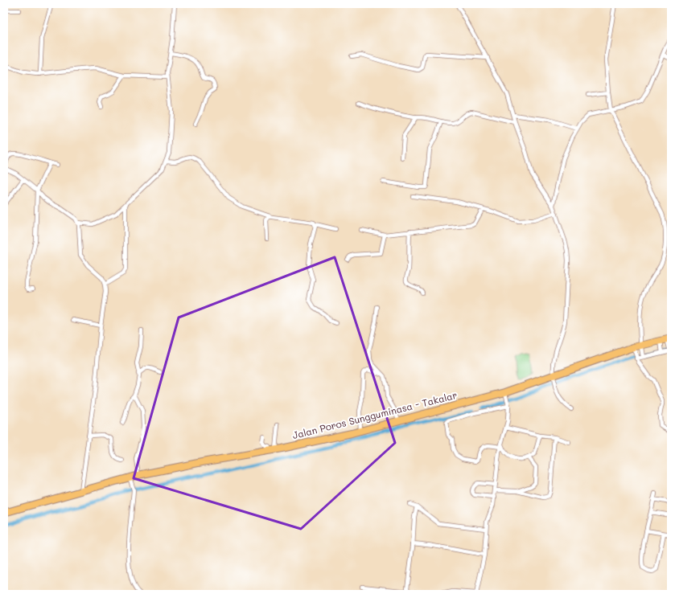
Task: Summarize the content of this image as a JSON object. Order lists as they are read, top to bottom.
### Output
{
  "streets": {
    "highway": ["Jalan Poros Sungguminasa - Takalar"]
  }
}
